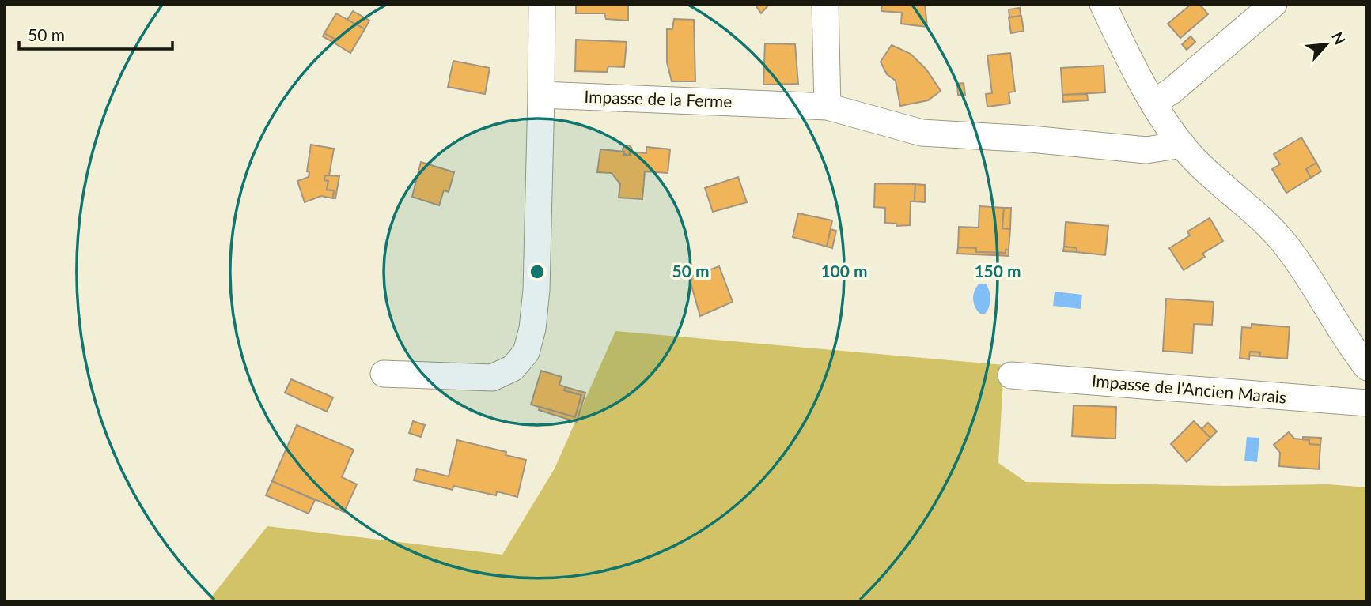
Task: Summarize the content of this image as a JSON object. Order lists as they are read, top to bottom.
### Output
{
  "streets": {
    "street": ["Impasse de la Ferme", "Impasse de l'Ancien Marais"]
  },
  "scale_bar": "50 m",
  "north": "top right",
  "rings": ["50 m", "100 m", "150 m"]
}
